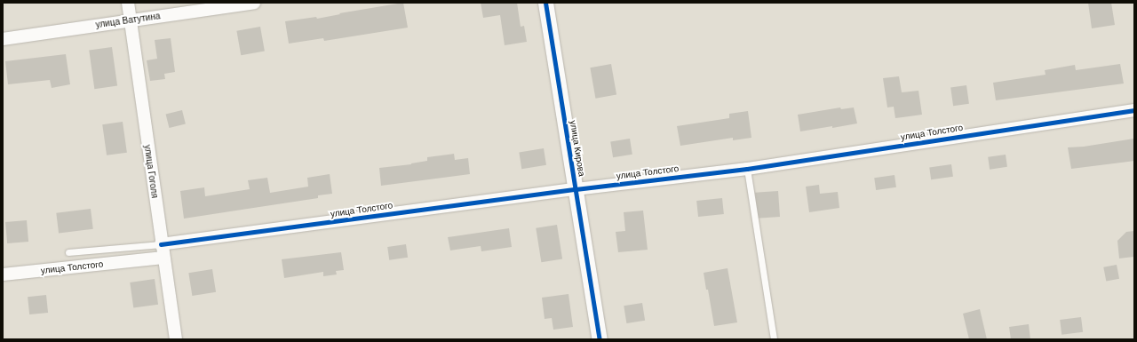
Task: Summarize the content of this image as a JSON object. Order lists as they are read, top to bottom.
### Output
{
  "streets": {
    "street": [
      "улица Ватутина",
      "улица Толстого",
      "улица Кирова",
      "улица Гоголя"
    ]
  },
  "crossings": [
    ["улица Ватутина", "улица Гоголя"],
    ["улица Толстого", "улица Кирова"],
    ["улица Толстого", "улица Гоголя"]
  ]
}
